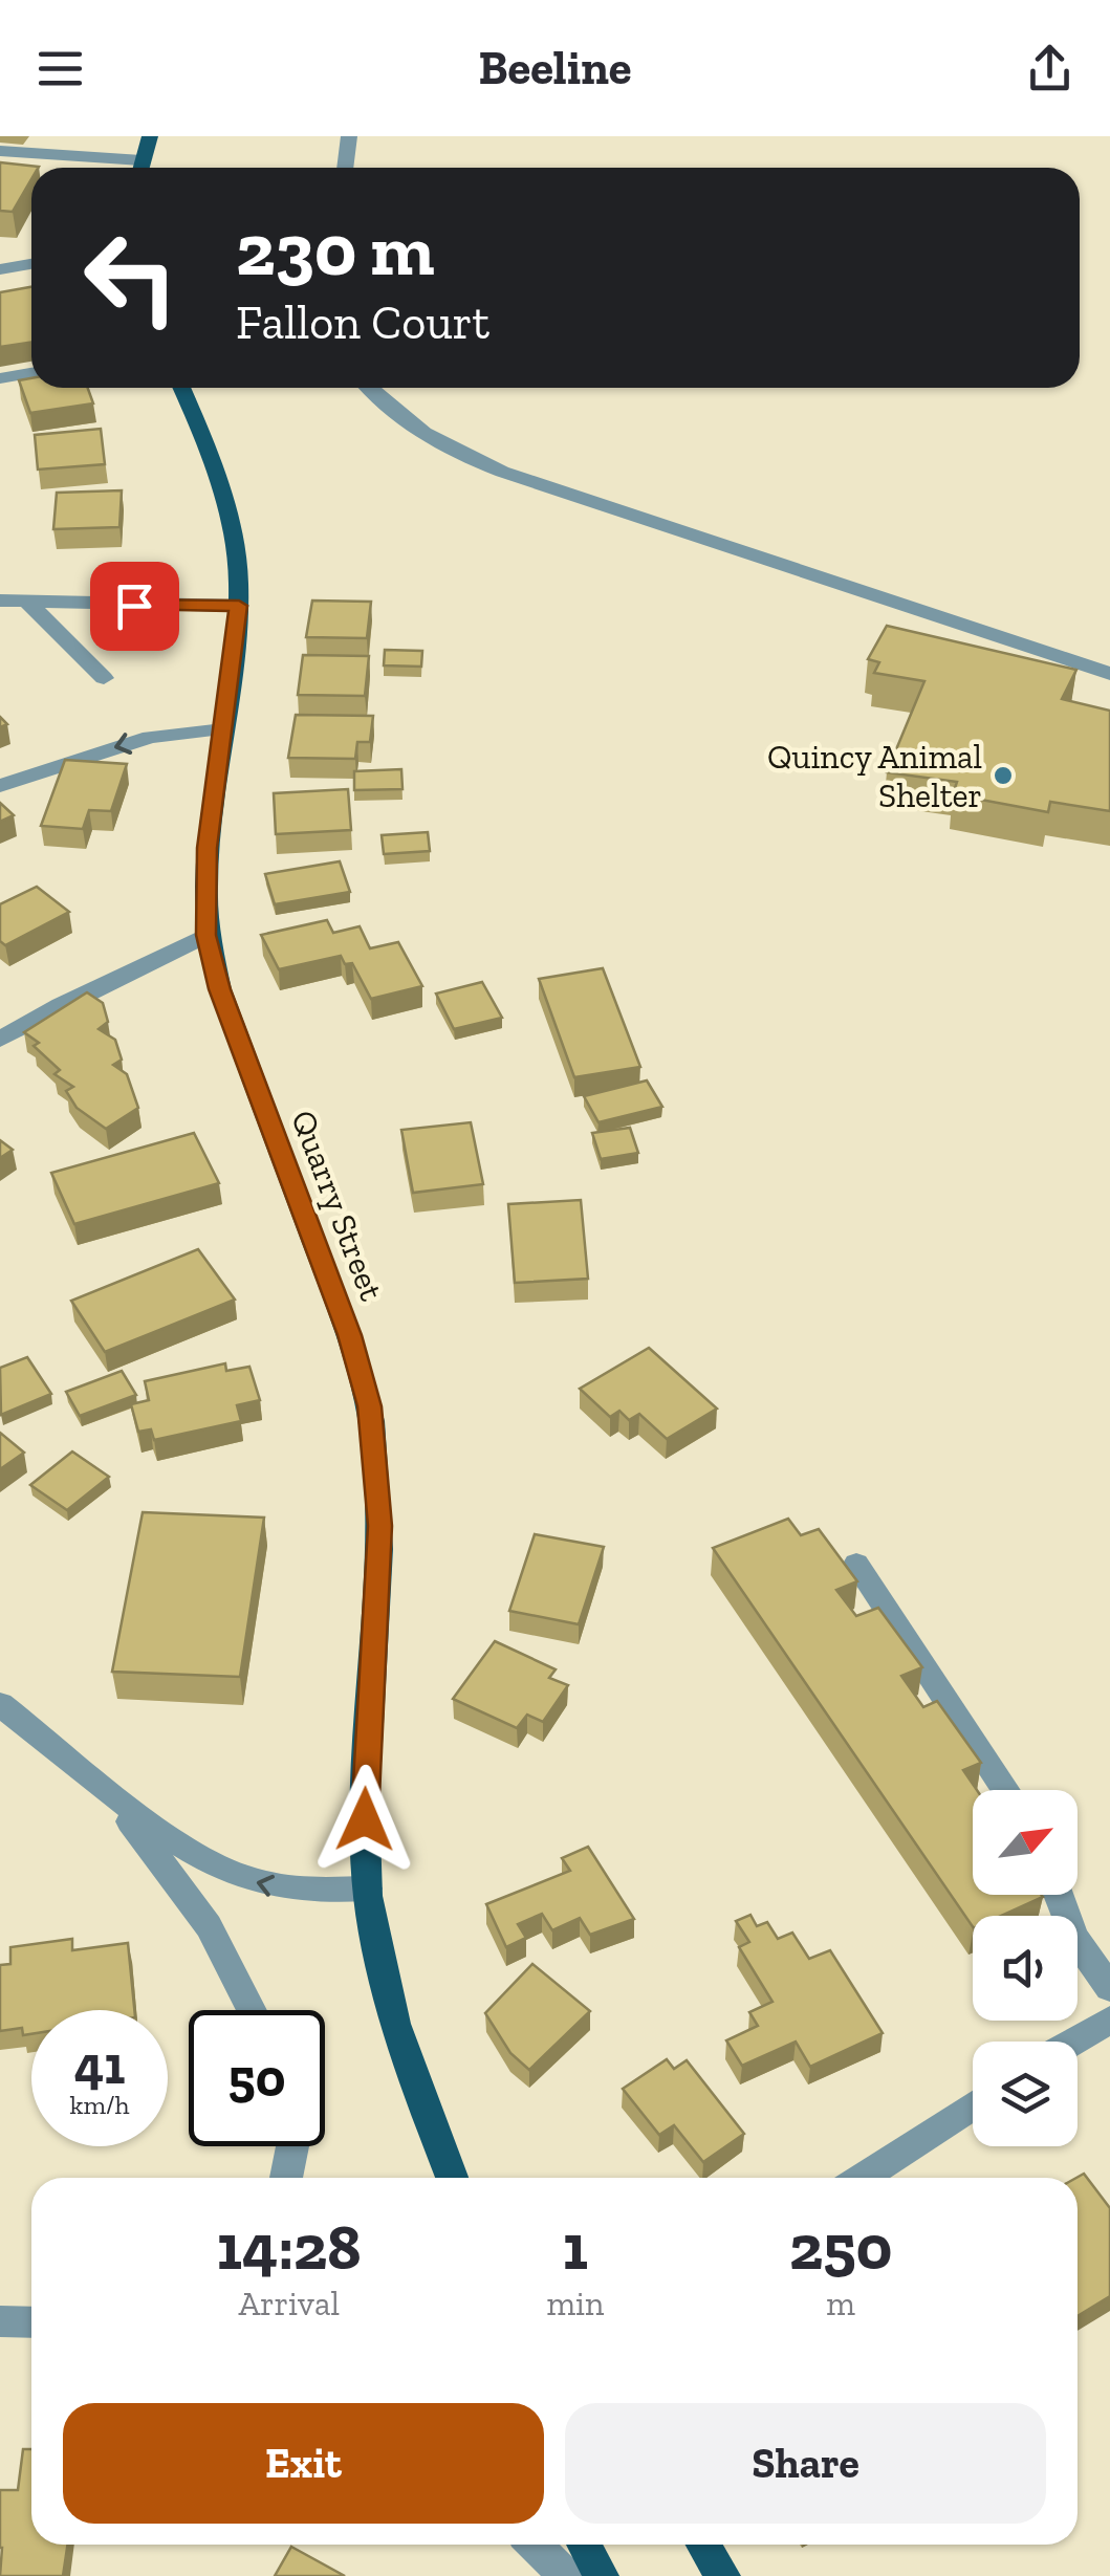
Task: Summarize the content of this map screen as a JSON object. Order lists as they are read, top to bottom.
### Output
{
  "streets": {
    "main road": ["Quarry Street"]
  },
  "places": ["Quincy Animal Shelter"],
  "north": "top right",
  "page": {
    "header": "Beeline",
    "turn": ["230 m", "Fallon Court"],
    "speed": "41 km/h",
    "limit": "50",
    "eta": [
      "14:28",
      "Arrival",
      "1",
      "min",
      "250",
      "m"
    ],
    "buttons": ["Exit", "Share"]
  }
}
